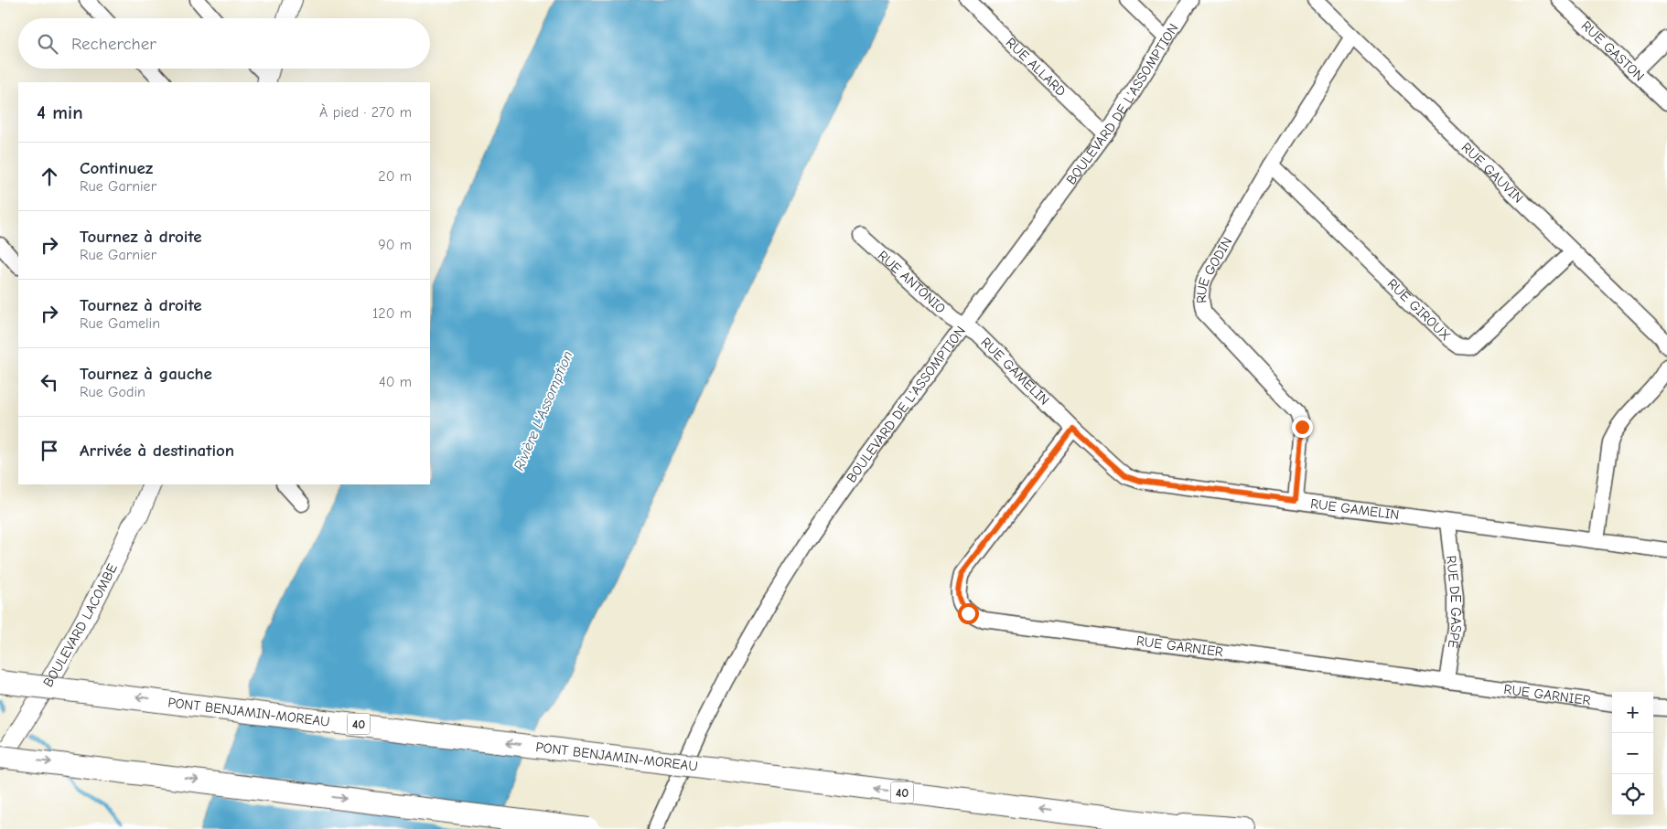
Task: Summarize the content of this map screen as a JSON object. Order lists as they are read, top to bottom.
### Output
{
  "streets": {
    "highway": ["PONT BENJAMIN-MOREAU", "40"],
    "main road": ["BOULEVARD LACOMBE"],
    "street": [
      "RUE GASTON",
      "RUE ALLARD",
      "BOULEVARD DE L'ASSOMPTION",
      "RUE GAUVIN",
      "RUE GODIN",
      "RUE ANTONIO",
      "RUE GIROUX",
      "RUE GAMELIN",
      "RUE DE GASPÉ",
      "RUE GARNIER"
    ]
  },
  "crossings": [
    ["RUE ALLARD", "BOULEVARD DE L'ASSOMPTION"],
    ["BOULEVARD DE L'ASSOMPTION", "RUE ANTONIO"],
    ["BOULEVARD DE L'ASSOMPTION", "RUE GAMELIN"],
    ["RUE GAUVIN", "RUE GODIN"],
    ["RUE GAUVIN", "RUE GIROUX"],
    ["RUE GODIN", "RUE GIROUX"],
    ["RUE GODIN", "RUE GAMELIN"],
    ["RUE ANTONIO", "RUE GAMELIN"],
    ["RUE GAMELIN", "RUE DE GASPÉ"],
    ["RUE GAMELIN", "RUE GARNIER"],
    ["RUE DE GASPÉ", "RUE GARNIER"],
    ["PONT BENJAMIN-MOREAU", "40"]
  ],
  "water": ["Rivière L'Assomption"],
  "page": {
    "search": "Rechercher",
    "heading": ["4 min", "À pied · 270 m"],
    "list": [
      ["Continuez", "Rue Garnier", "20 m"],
      ["Tournez à droite", "Rue Garnier", "90 m"],
      ["Tournez à droite", "Rue Gamelin", "120 m"],
      ["Tournez à gauche", "Rue Godin", "40 m"],
      "Arrivée à destination"
    ],
    "map_buttons": ["+", "−"]
  }
}
